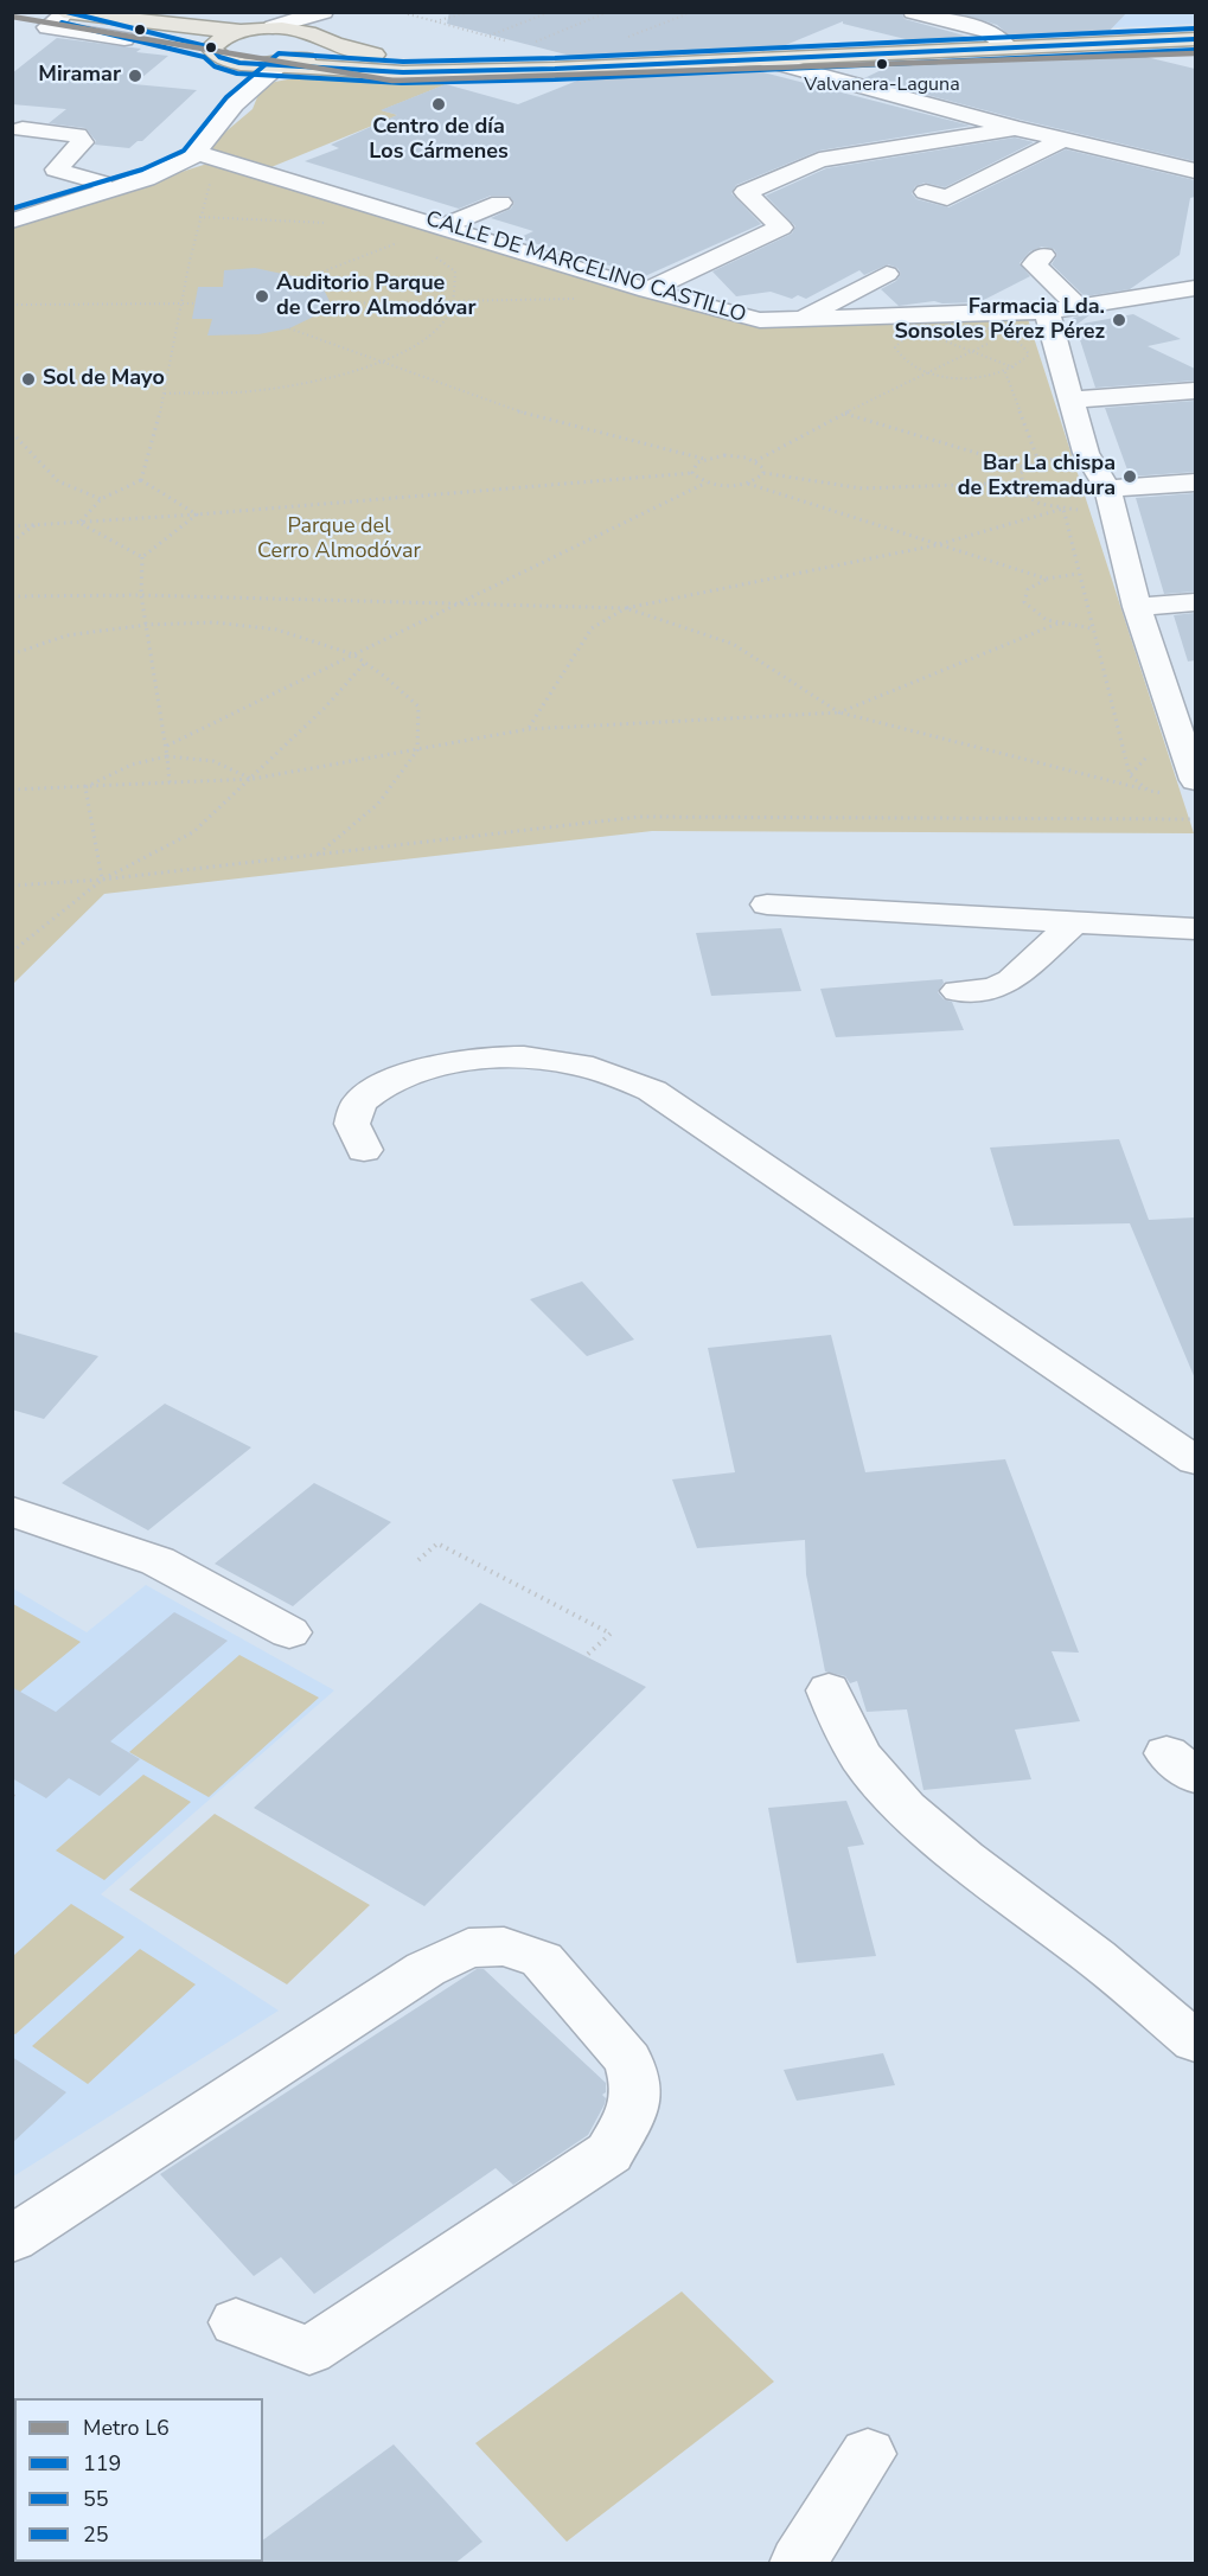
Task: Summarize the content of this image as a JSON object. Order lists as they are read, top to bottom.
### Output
{
  "streets": {
    "street": ["CALLE DE MARCELINO CASTILLO"]
  },
  "parks": ["Parque del Cerro Almodóvar"],
  "places": [
    "Valvanera-Laguna",
    "Miramar",
    "Centro de día Los Cármenes",
    "Auditorio Parque de Cerro Almodóvar",
    "Farmacia Lda. Sonsoles Pérez Pérez",
    "Sol de Mayo",
    "Bar La chispa de Extremadura"
  ],
  "lines": [
    "transit line 119",
    "metro line L6",
    "transit line 55",
    "transit line 25"
  ],
  "legend": [
    "Metro L6",
    "119",
    "55",
    "25"
  ]
}
